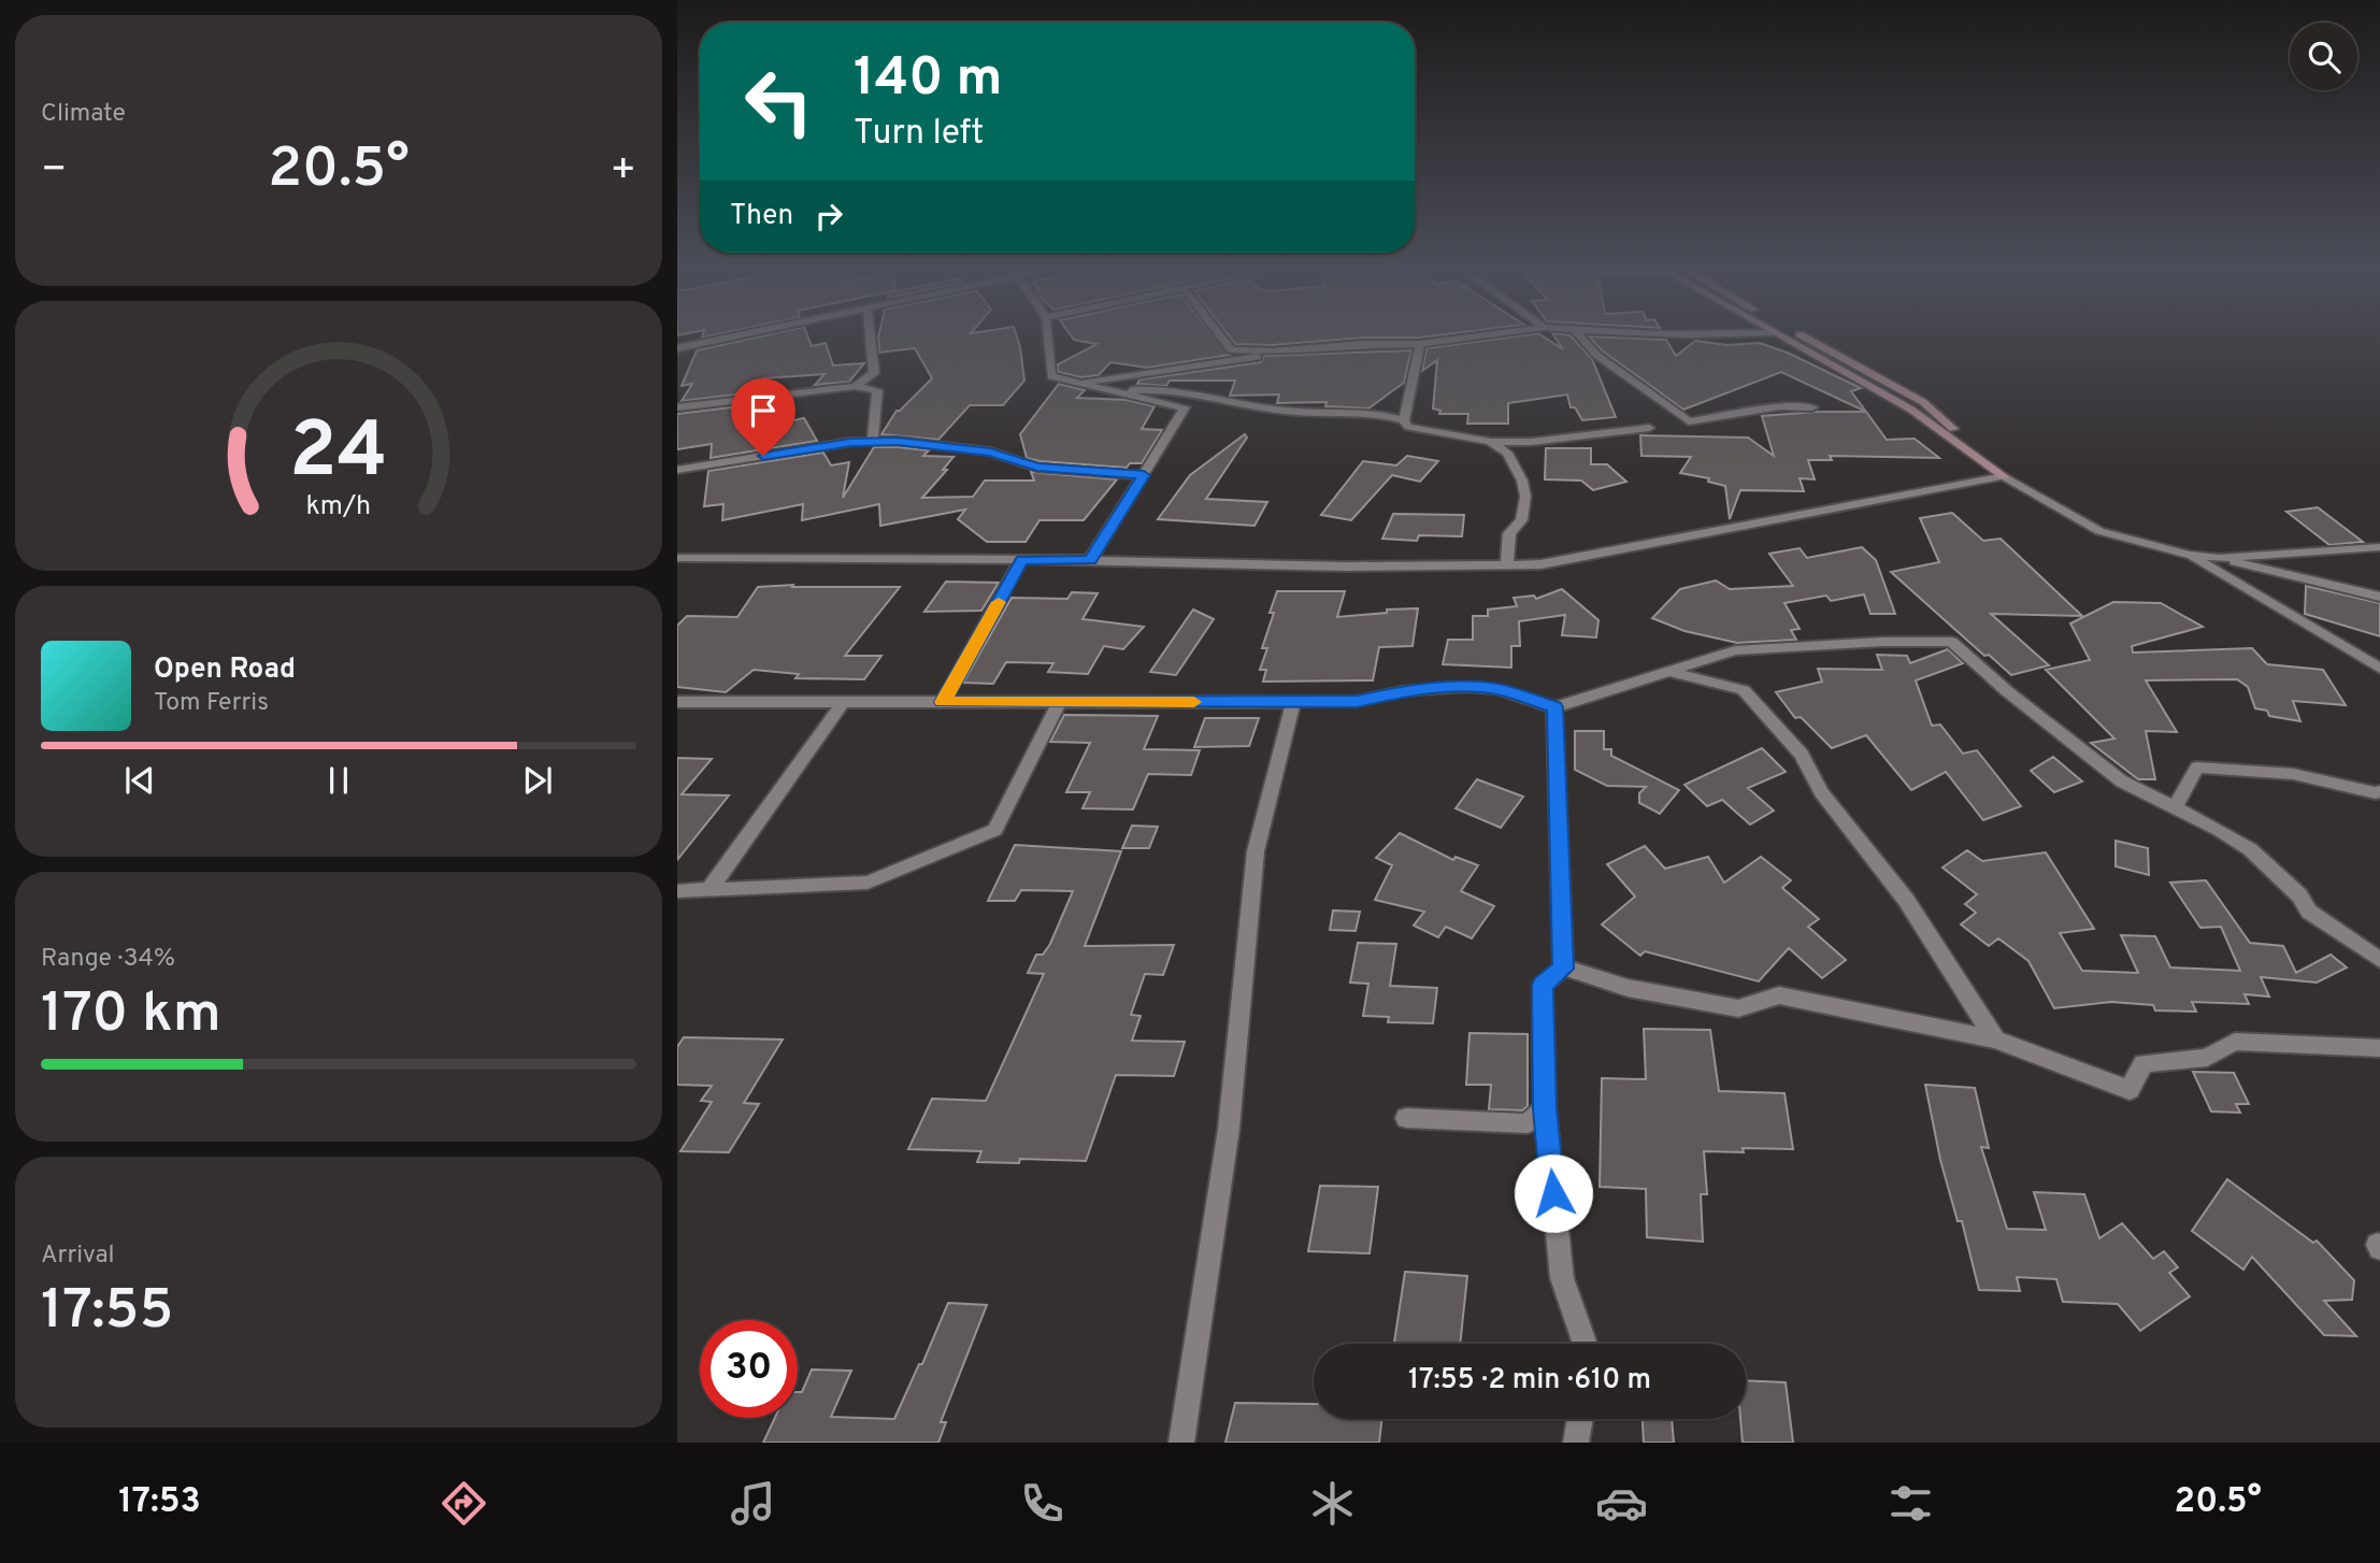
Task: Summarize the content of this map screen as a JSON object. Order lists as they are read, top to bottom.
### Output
{
  "page": {
    "tile": [
      "Climate",
      ["Range · 34%", "170 km"],
      ["Arrival", "17:55"]
    ],
    "turn": ["140 m", "Turn left"],
    "heat": ["−", "20.5°", "+"],
    "then": "Then",
    "song": ["Open Road", "Tom Ferris"],
    "limit": "30",
    "trip": "17:55 · 2 min · 610 m",
    "tabs": ["17:53", "20.5°"],
    "gauge": ["24", "km/h"]
  }
}
